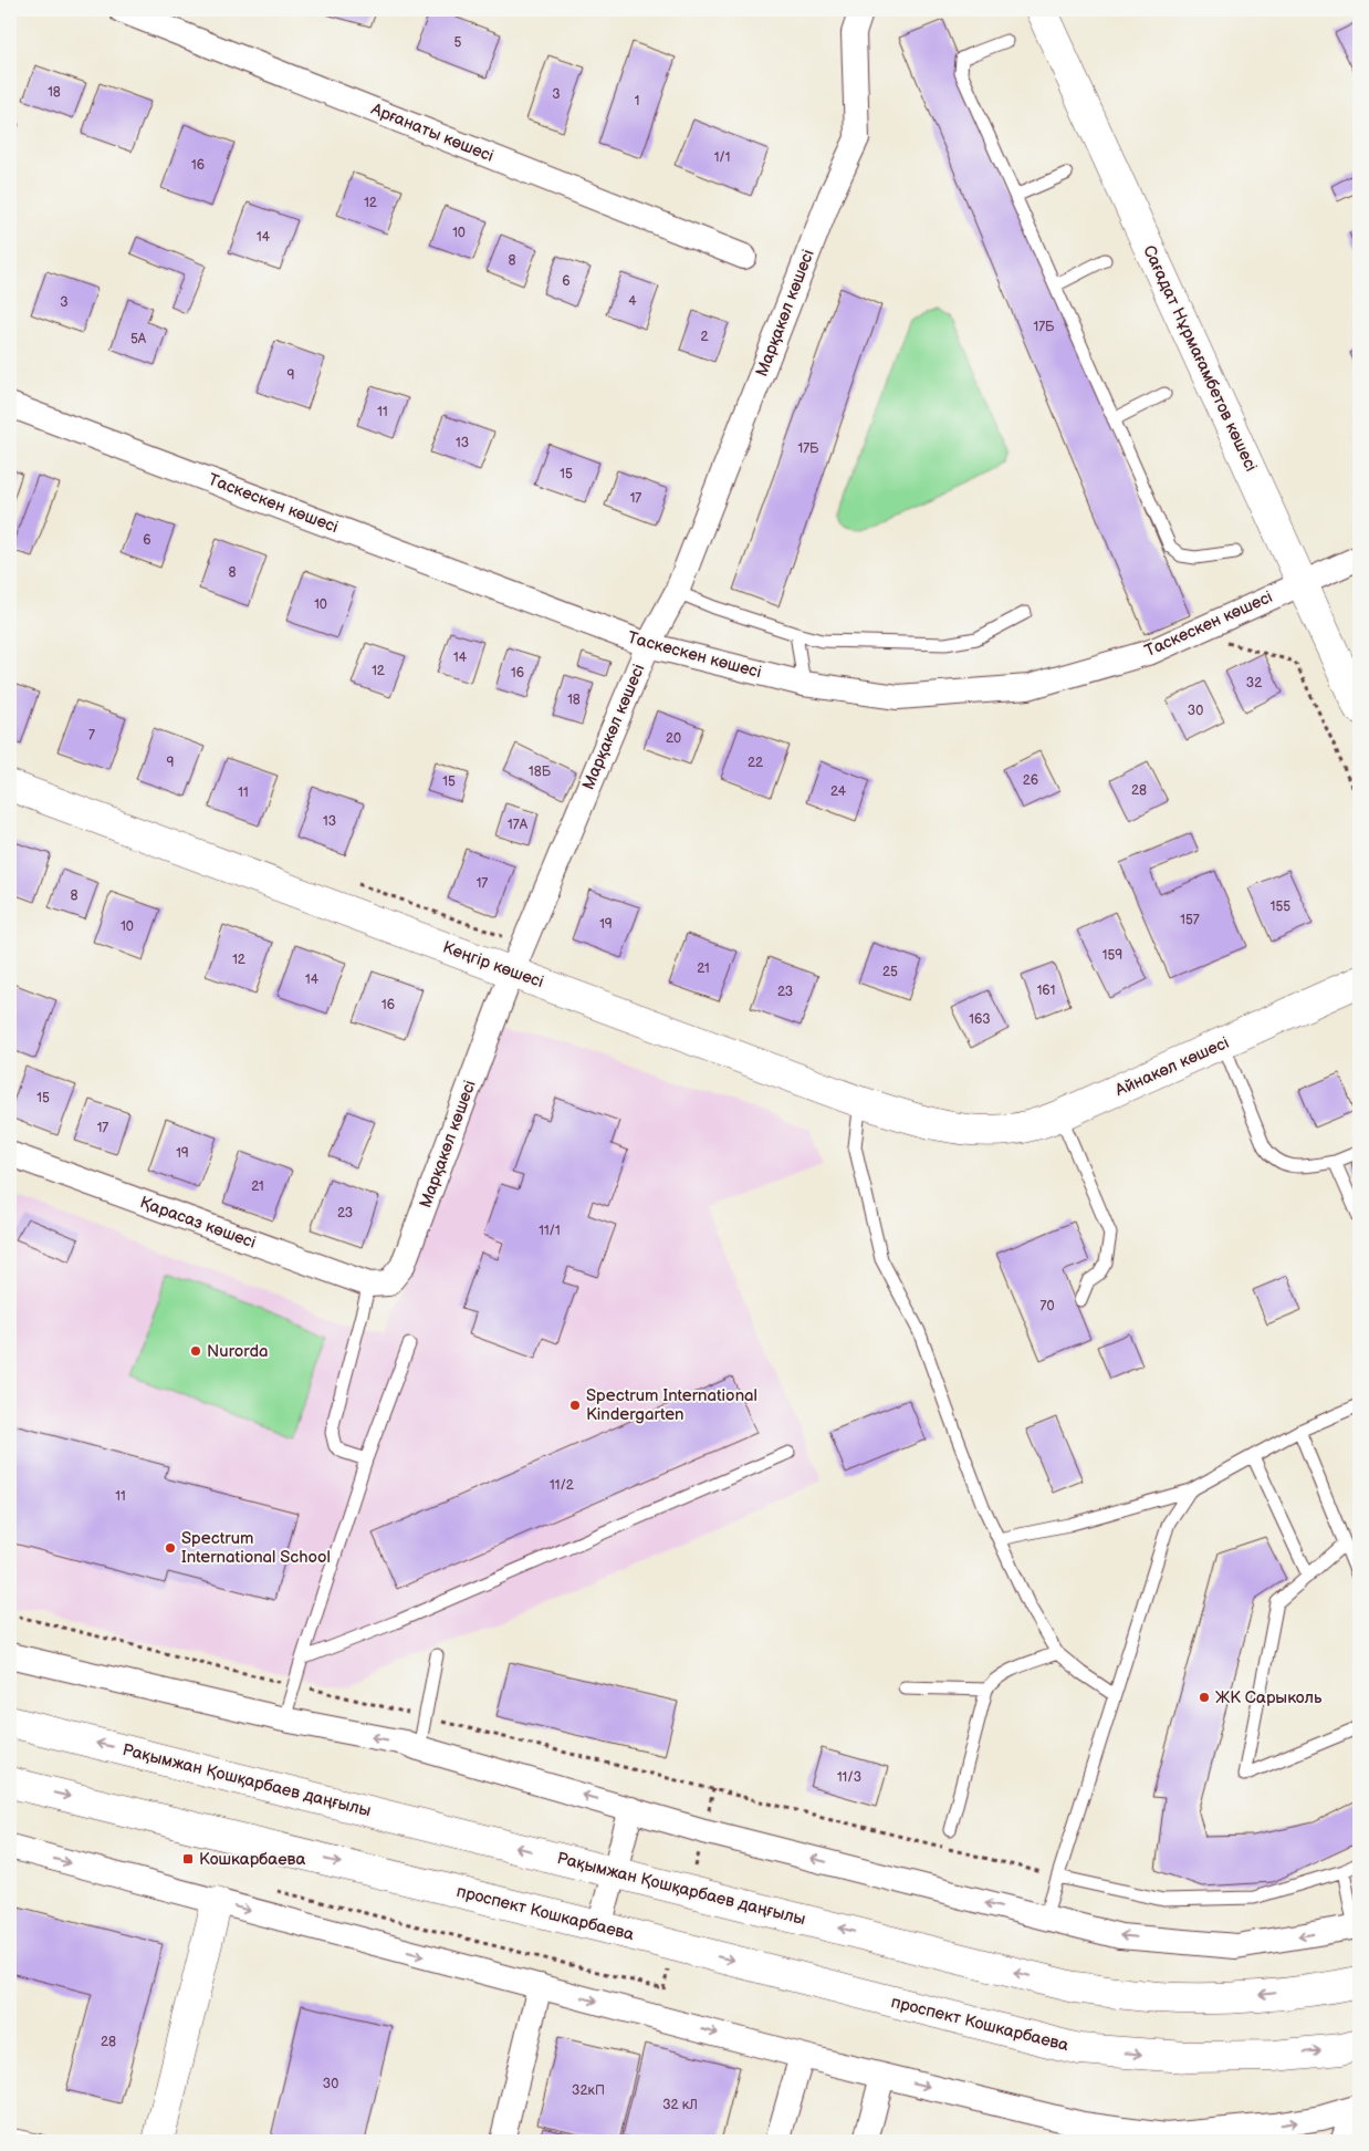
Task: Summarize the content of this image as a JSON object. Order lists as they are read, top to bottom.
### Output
{
  "streets": {
    "main road": [
      "Сағадат Нұрмағамбетов көшесі",
      "Кеңгір көшесі",
      "Айнакөл көшесі",
      "Рақымжан Қошқарбаев даңғылы",
      "проспект Кошкарбаева"
    ],
    "street": [
      "Арғанаты көшесі",
      "Марқакөл көшесі",
      "Таскескен көшесі",
      "Қарасаз көшесі"
    ]
  },
  "crossings": [
    ["Марқакөл көшесі", "Таскескен көшесі"],
    ["Марқакөл көшесі", "Кеңгір көшесі"],
    ["Марқакөл көшесі", "Қарасаз көшесі"],
    ["Сағадат Нұрмағамбетов көшесі", "Таскескен көшесі"],
    ["Кеңгір көшесі", "Айнакөл көшесі"]
  ],
  "one_way": ["Рақымжан Қошқарбаев даңғылы", "проспект Кошкарбаева"],
  "places": {
    "other": [
      "Nurorda",
      "Spectrum International Kindergarten",
      "Spectrum International School",
      "ЖК Сарыколь"
    ],
    "transit": ["Кошкарбаева"]
  },
  "house_numbers": [
    "5",
    "18",
    "3",
    "1",
    "1/1",
    "16",
    "12",
    "10",
    "14",
    "8",
    "6",
    "4",
    "3",
    "17Б",
    "2",
    "5А",
    "9",
    "11",
    "13",
    "17Б",
    "15",
    "17",
    "6",
    "8",
    "10",
    "14",
    "12",
    "16",
    "32",
    "18",
    "30",
    "7",
    "20",
    "9",
    "22",
    "18Б",
    "26",
    "15",
    "28",
    "24",
    "11",
    "13",
    "17А",
    "17",
    "8",
    "155",
    "157",
    "19",
    "10",
    "159",
    "12",
    "21",
    "25",
    "14",
    "161",
    "23",
    "16",
    "163",
    "15",
    "17",
    "19",
    "21",
    "23",
    "11/1",
    "70",
    "11/2",
    "11",
    "11/3",
    "28",
    "30",
    "32кП",
    "32 кЛ"
  ]
}
